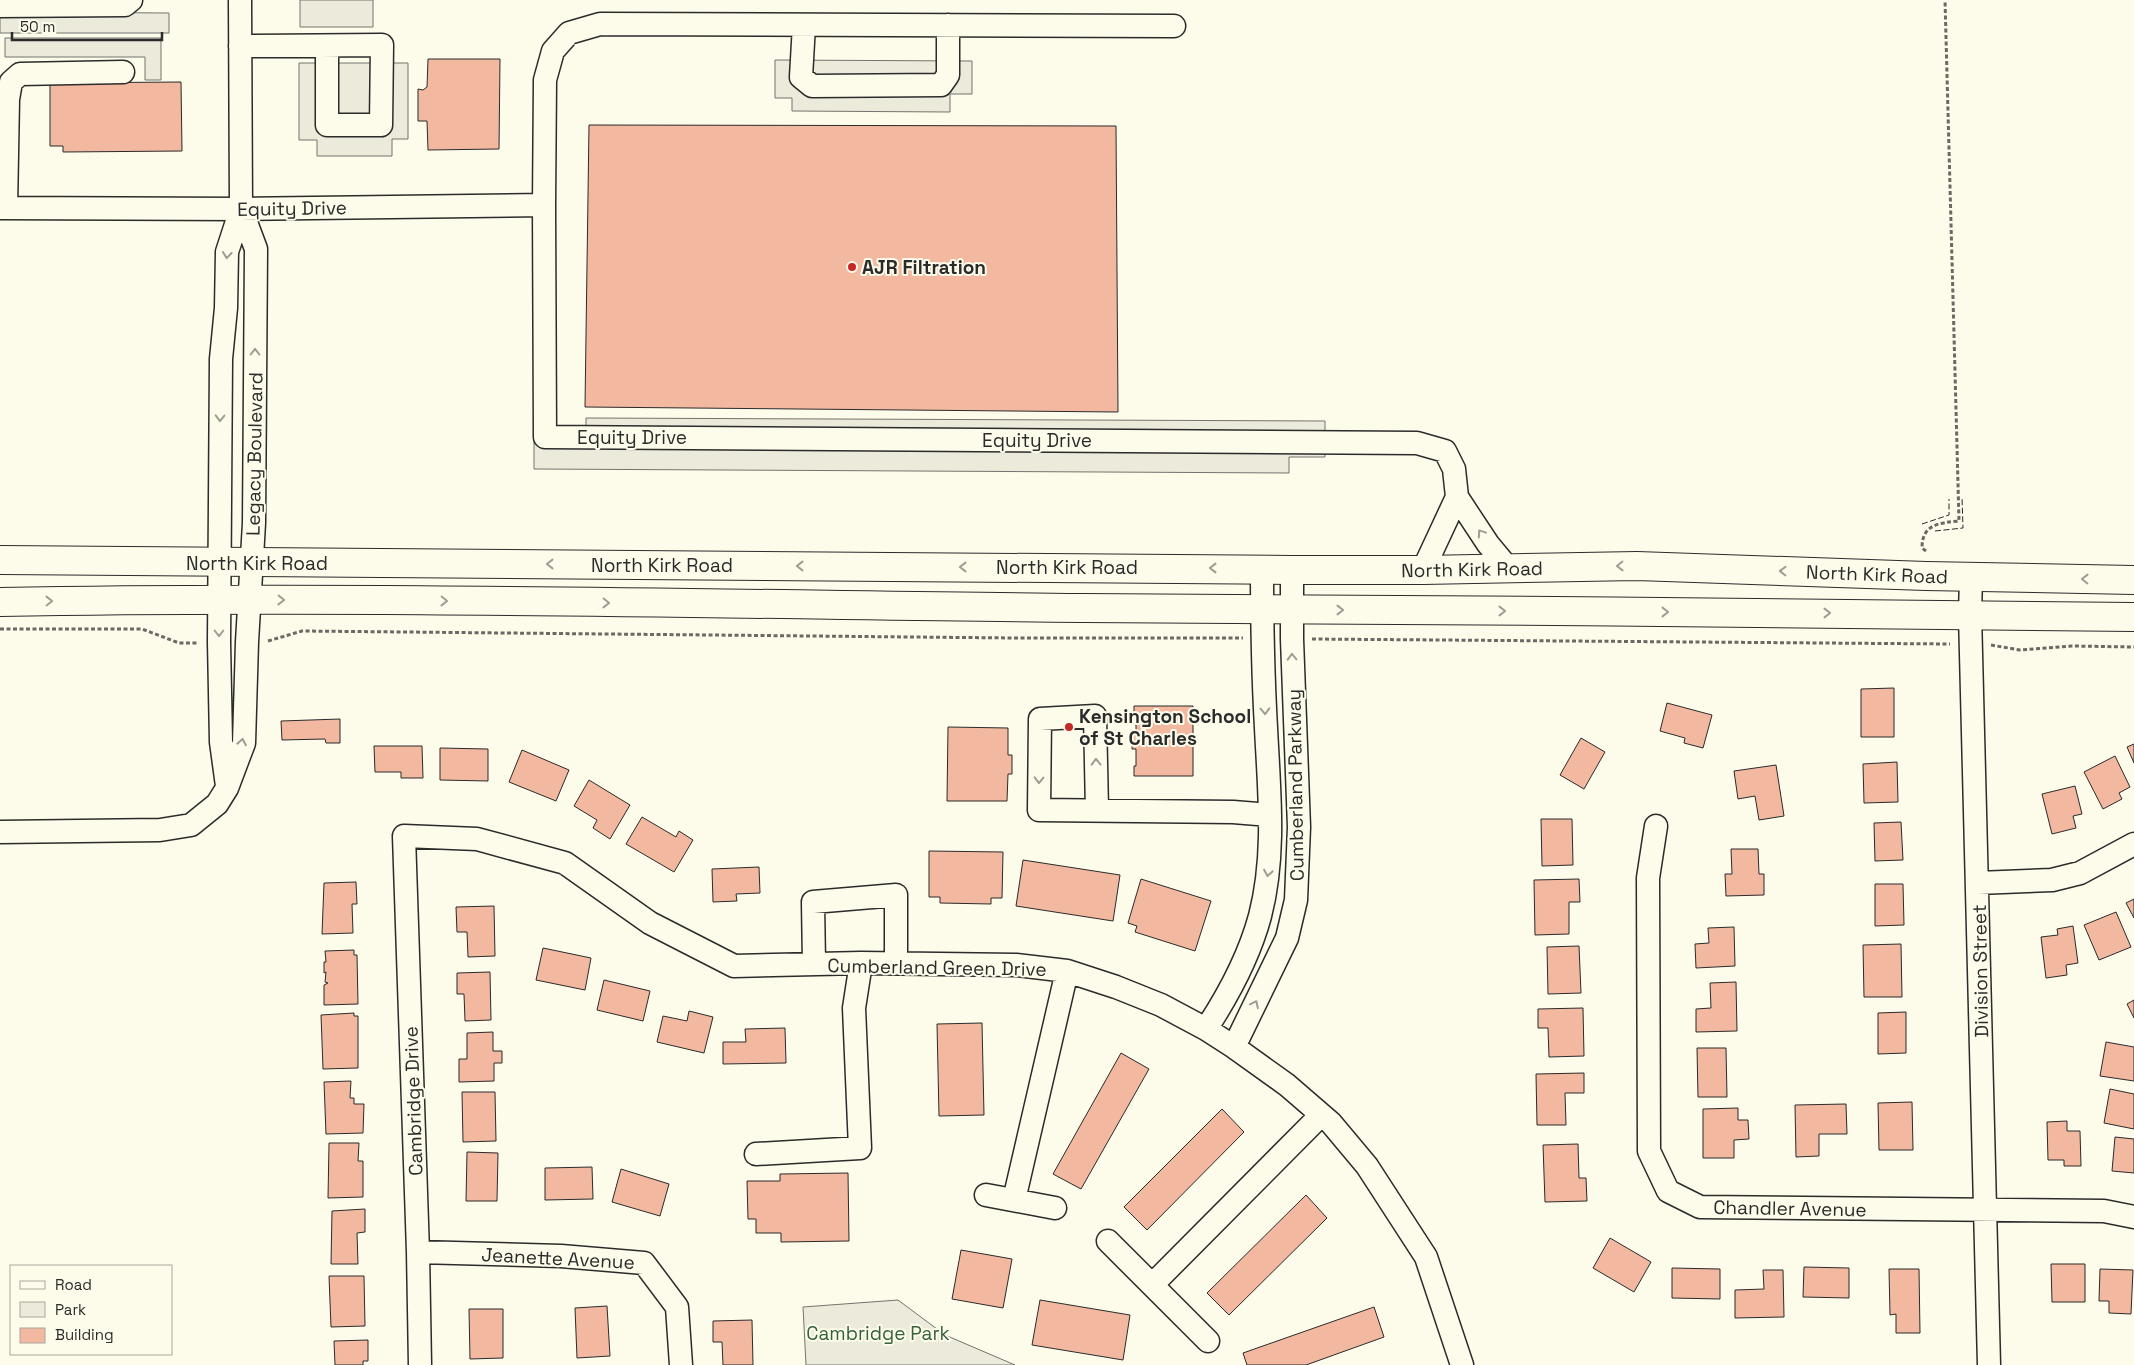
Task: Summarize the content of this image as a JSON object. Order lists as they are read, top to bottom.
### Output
{
  "streets": {
    "main road": ["North Kirk Road"],
    "street": [
      "Equity Drive",
      "Legacy Boulevard",
      "Cumberland Parkway",
      "Cumberland Green Drive",
      "Division Street",
      "Cambridge Drive",
      "Chandler Avenue",
      "Jeanette Avenue"
    ]
  },
  "crossings": [
    ["Equity Drive", "Legacy Boulevard"],
    ["Equity Drive", "North Kirk Road"],
    ["Legacy Boulevard", "North Kirk Road"],
    ["North Kirk Road", "Cumberland Parkway"],
    ["North Kirk Road", "Division Street"],
    ["Cumberland Parkway", "Cumberland Green Drive"],
    ["Cumberland Green Drive", "Cambridge Drive"],
    ["Division Street", "Chandler Avenue"],
    ["Cambridge Drive", "Jeanette Avenue"]
  ],
  "parks": ["Cambridge Park"],
  "places": ["AJR Filtration", "Kensington School of St Charles"],
  "legend": ["Road", "Park", "Building"],
  "scale_bar": "50 m"
}
